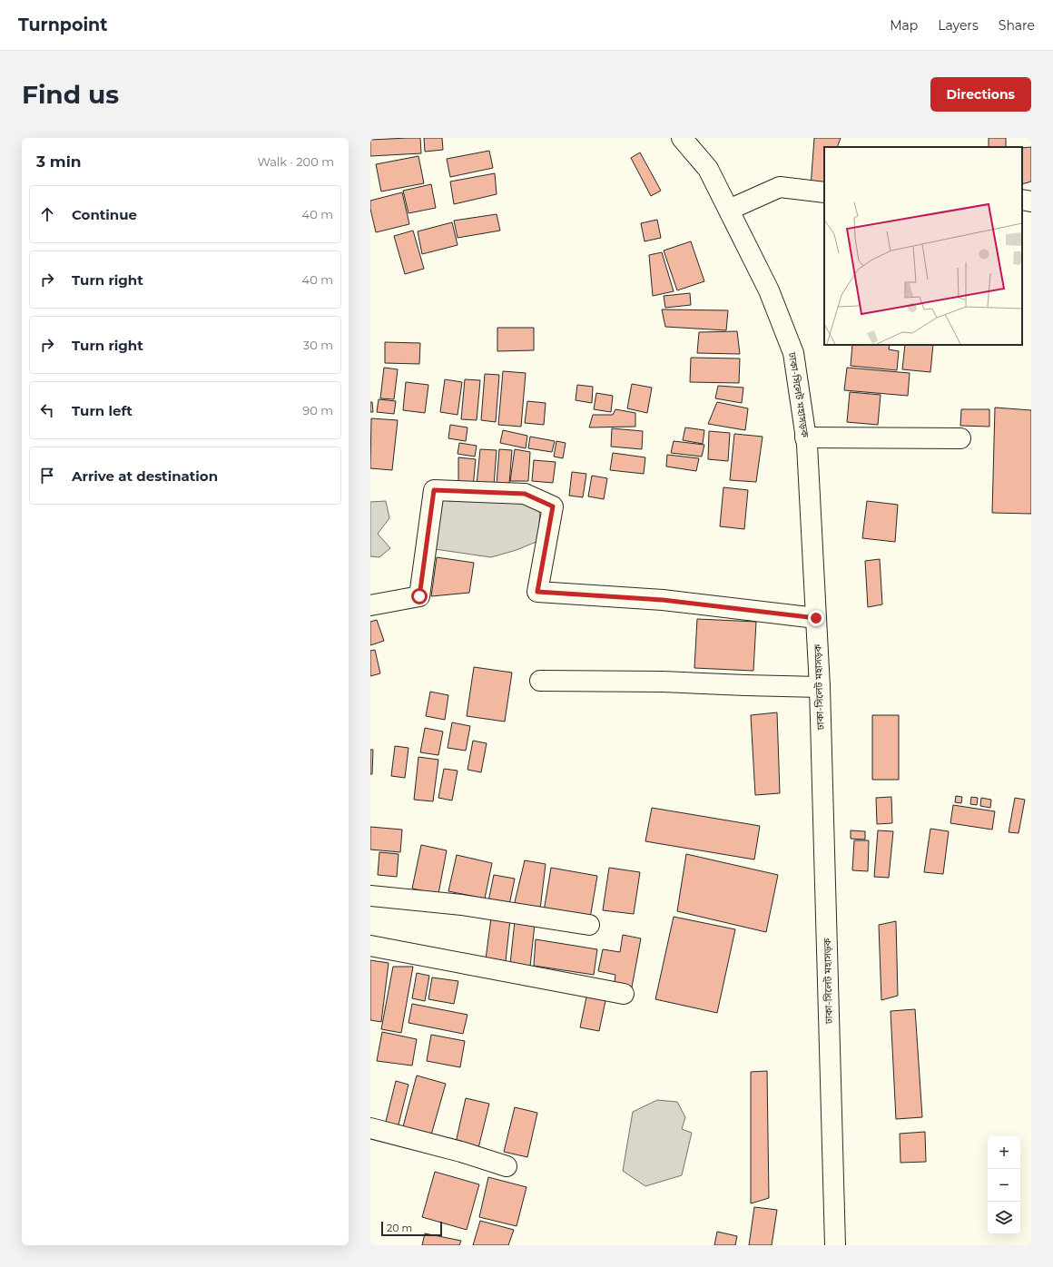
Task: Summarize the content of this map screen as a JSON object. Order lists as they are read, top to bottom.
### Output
{
  "streets": {
    "main road": ["ঢাকা-সিলেট মহাসড়ক"]
  },
  "scale_bar": "20 m",
  "page": {
    "header": "Turnpoint",
    "nav": ["Map", "Layers", "Share"],
    "buttons": "Directions",
    "title": "Find us",
    "heading": ["3 min", "Walk · 200 m"],
    "list": [
      ["Continue", "40 m"],
      ["Turn right", "40 m"],
      ["Turn right", "30 m"],
      ["Turn left", "90 m"],
      "Arrive at destination"
    ],
    "map_buttons": ["+", "−"],
    "scale": "20 m"
  }
}
